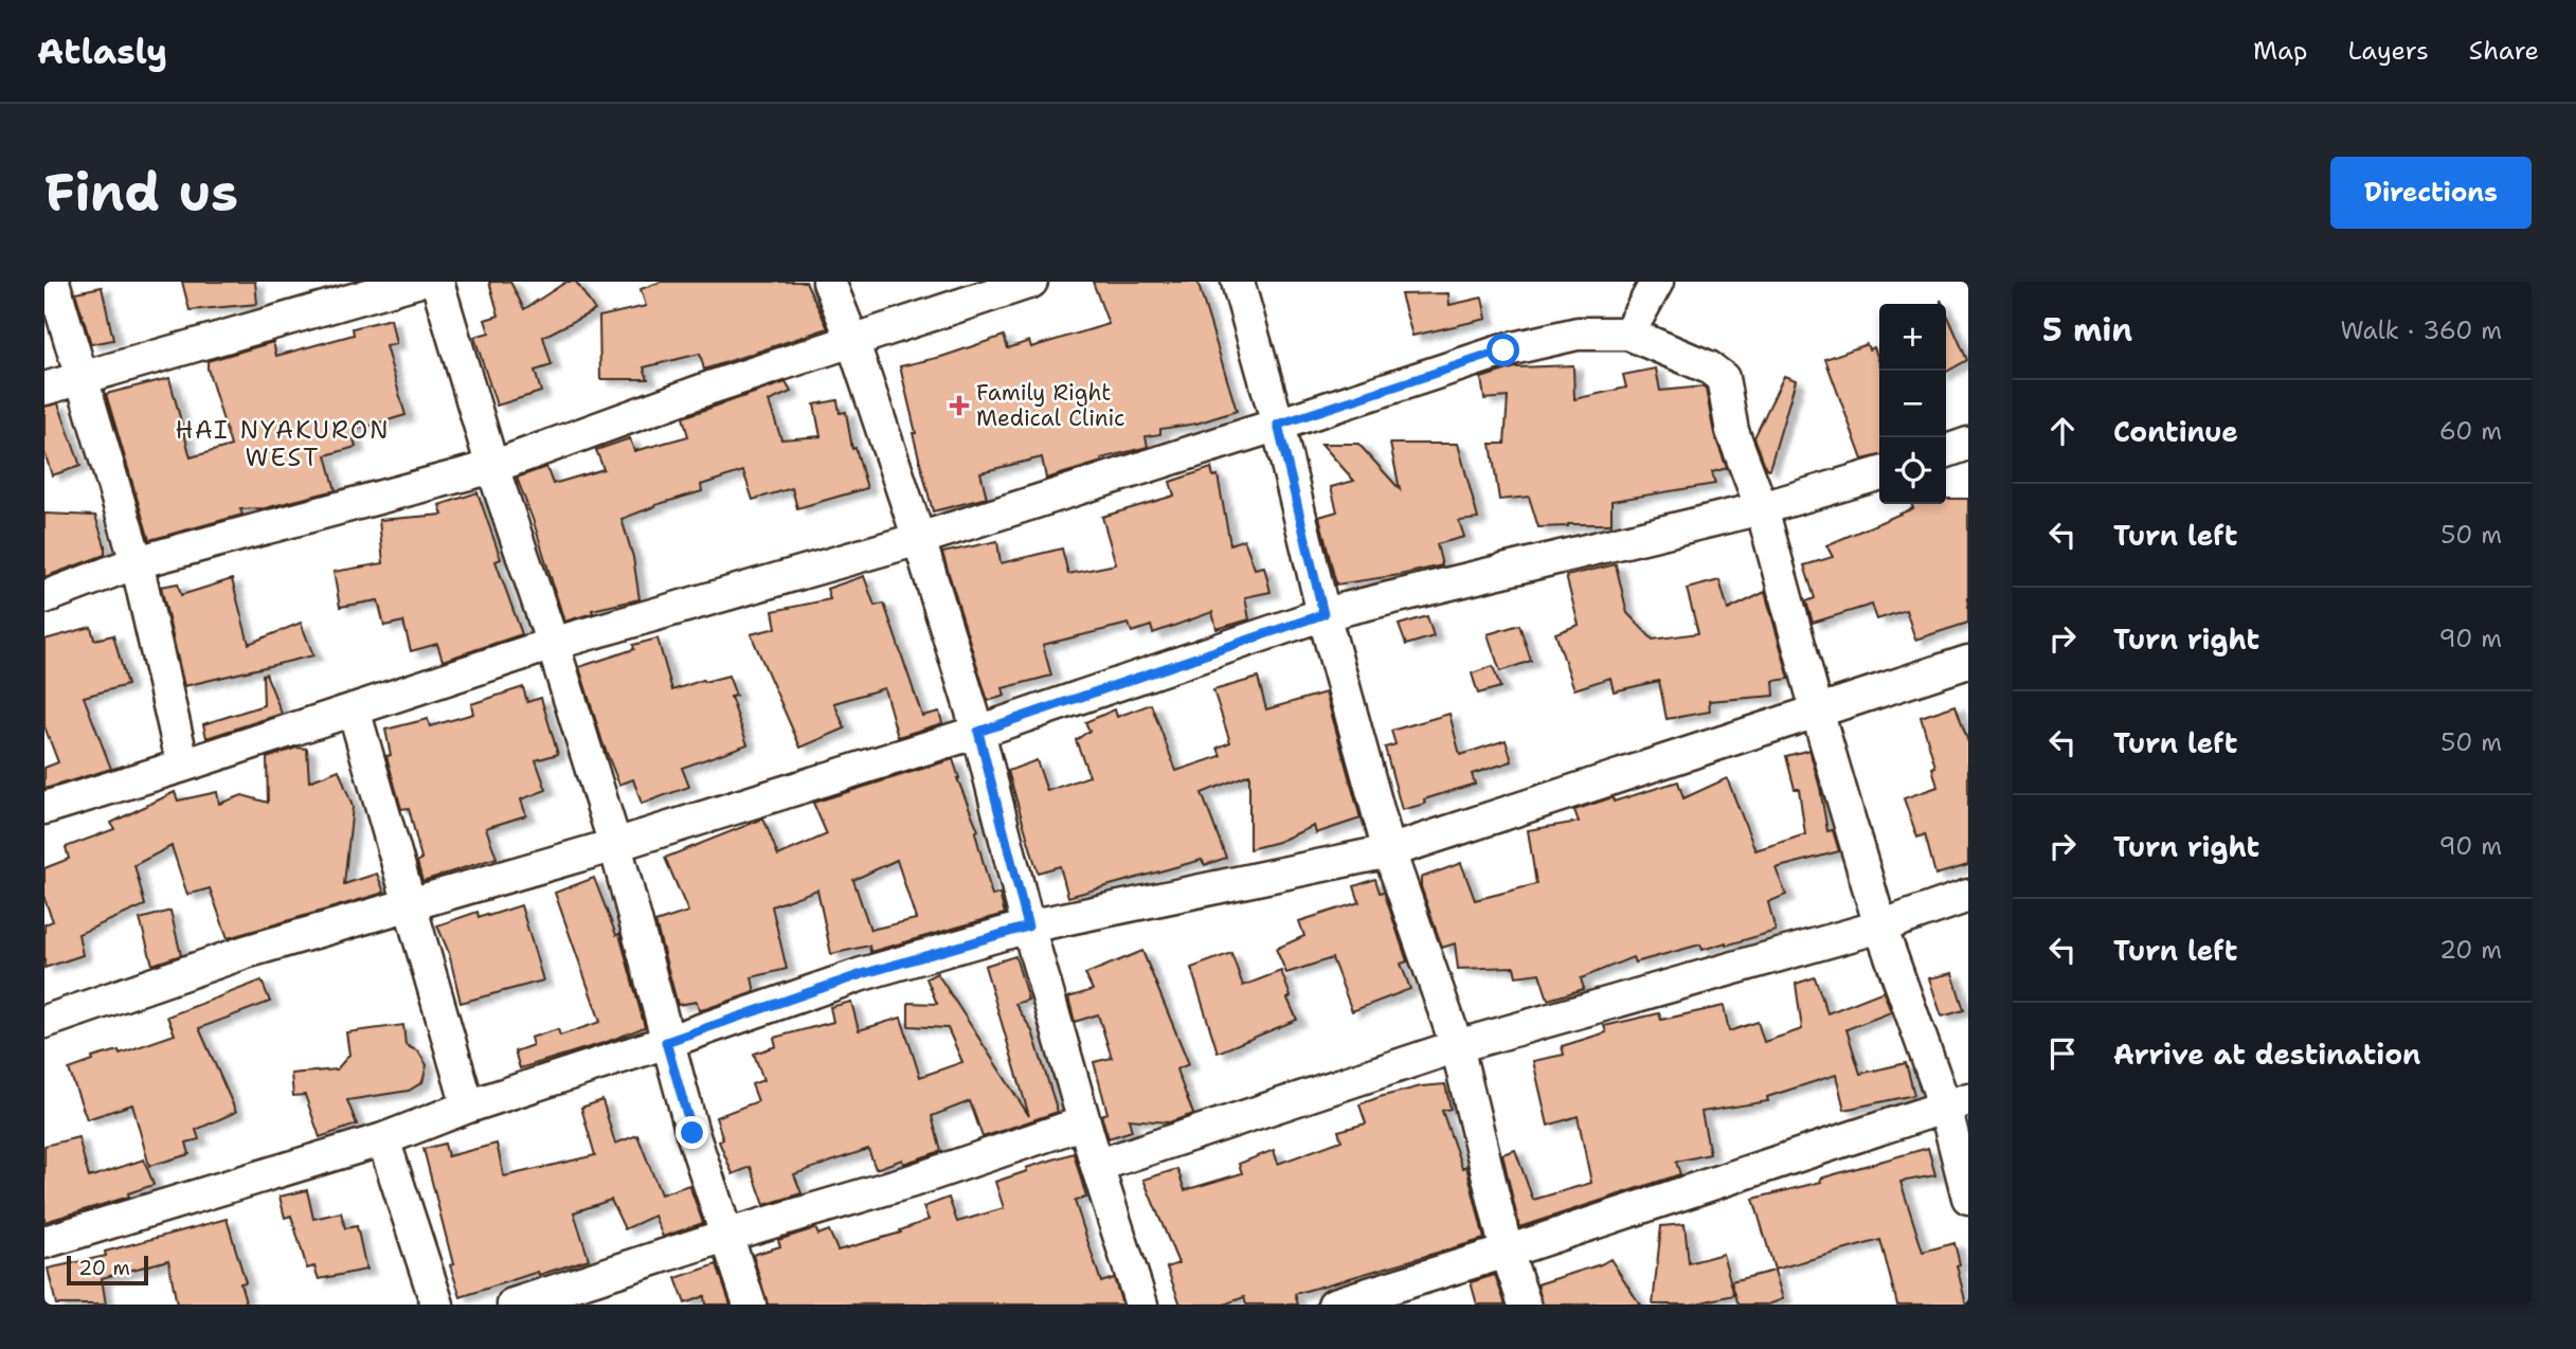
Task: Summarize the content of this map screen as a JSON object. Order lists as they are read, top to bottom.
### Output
{
  "districts": ["HAI NYAKURON WEST"],
  "places": {
    "health": ["Family Right Medical Clinic"]
  },
  "scale_bar": "20 m",
  "page": {
    "header": "Atlasly",
    "nav": ["Map", "Layers", "Share"],
    "buttons": "Directions",
    "title": "Find us",
    "heading": ["5 min", "Walk · 360 m"],
    "map_buttons": ["+", "−"],
    "list": [
      ["Continue", "60 m"],
      ["Turn left", "50 m"],
      ["Turn right", "90 m"],
      ["Turn left", "50 m"],
      ["Turn right", "90 m"],
      ["Turn left", "20 m"],
      "Arrive at destination"
    ],
    "scale": "20 m"
  }
}
